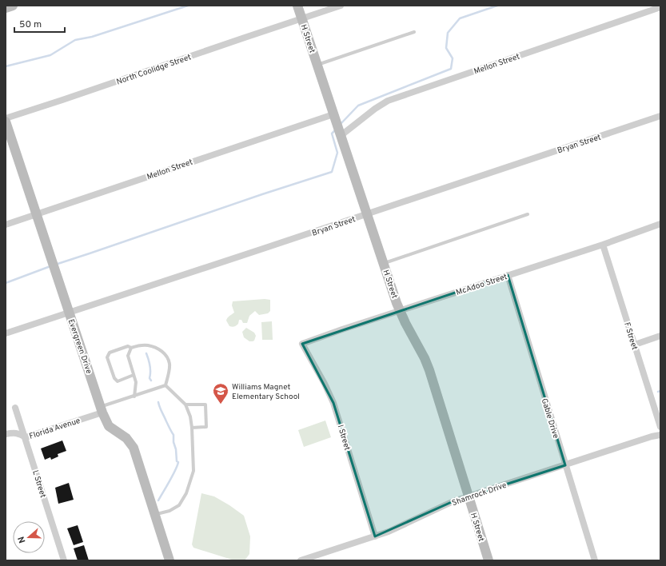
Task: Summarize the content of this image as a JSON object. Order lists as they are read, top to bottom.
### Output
{
  "streets": {
    "street": [
      "H Street",
      "Mellon Street",
      "North Coolidge Street",
      "Bryan Street",
      "McAdoo Street",
      "F Street",
      "Evergreen Drive",
      "Gable Drive",
      "Florida Avenue",
      "I Street",
      "L Street",
      "Shamrock Drive"
    ]
  },
  "crossings": [
    ["H Street", "Mellon Street"],
    ["H Street", "North Coolidge Street"],
    ["H Street", "Bryan Street"],
    ["H Street", "McAdoo Street"],
    ["H Street", "Shamrock Drive"],
    ["Mellon Street", "Evergreen Drive"],
    ["Bryan Street", "Evergreen Drive"],
    ["McAdoo Street", "F Street"],
    ["McAdoo Street", "Gable Drive"],
    ["McAdoo Street", "I Street"],
    ["Evergreen Drive", "Florida Avenue"],
    ["Gable Drive", "Shamrock Drive"],
    ["Florida Avenue", "L Street"],
    ["I Street", "Shamrock Drive"]
  ],
  "places": {
    "school or university": ["Williams Magnet Elementary School"]
  },
  "scale_bar": "50 m",
  "north": "left"
}
